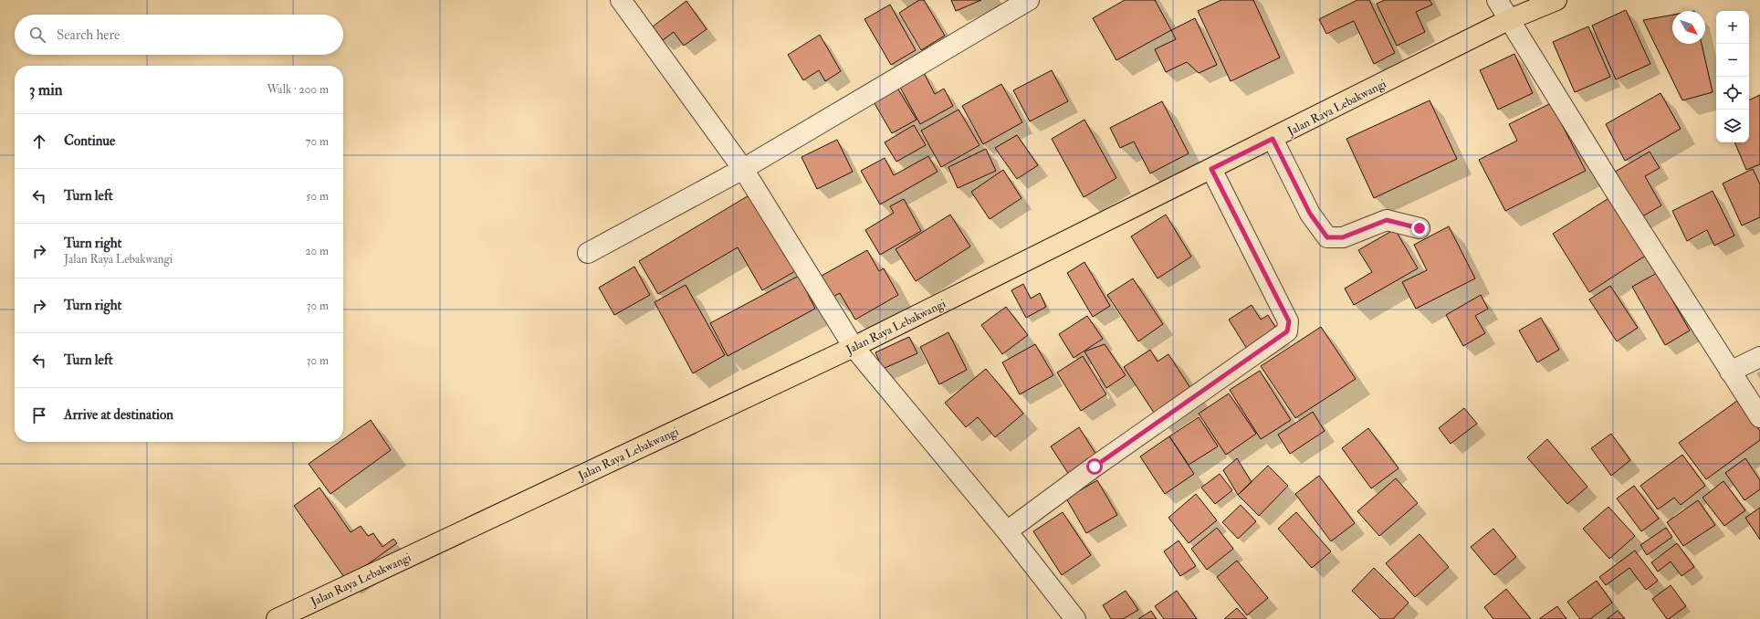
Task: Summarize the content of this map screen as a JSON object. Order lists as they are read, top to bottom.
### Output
{
  "streets": {
    "main road": ["Jalan Raya Lebakwangi"]
  },
  "north": "bottom right",
  "page": {
    "map_buttons": ["+", "−"],
    "search": "Search here",
    "heading": ["3 min", "Walk · 200 m"],
    "list": [
      ["Continue", "70 m"],
      ["Turn left", "50 m"],
      ["Turn right", "Jalan Raya Lebakwangi", "20 m"],
      ["Turn right", "30 m"],
      ["Turn left", "30 m"],
      "Arrive at destination"
    ]
  }
}
